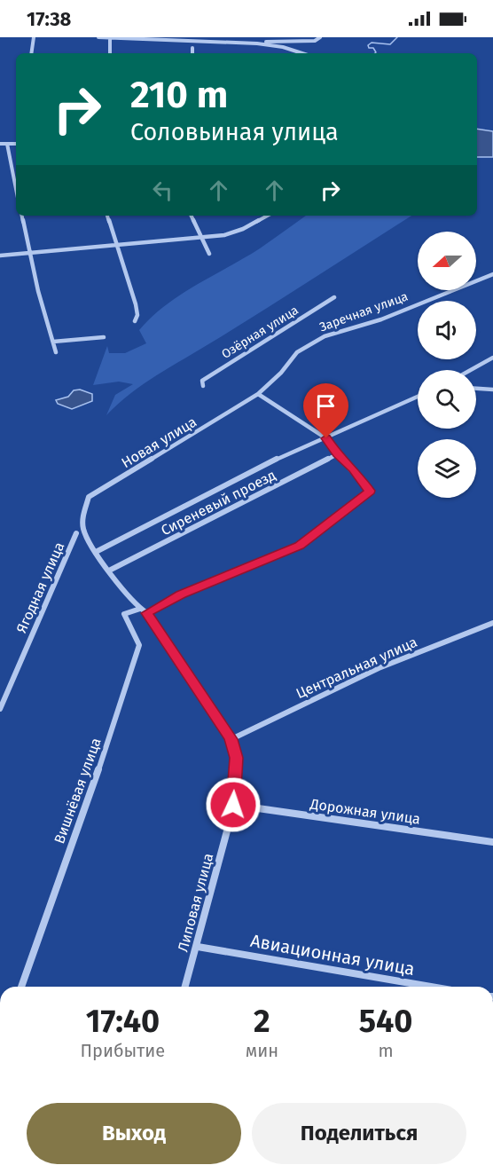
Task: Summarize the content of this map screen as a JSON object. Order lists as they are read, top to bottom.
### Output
{
  "streets": {
    "street": [
      "Заречная улица",
      "Озёрная улица",
      "Новая улица",
      "Сиреневый проезд",
      "Ягодная улица",
      "Центральная улица",
      "Вишнёвая улица",
      "Дорожная улица",
      "Липовая улица",
      "Авиационная улица"
    ]
  },
  "crossings": [
    ["Заречная улица", "Новая улица"],
    ["Новая улица", "Липовая улица"],
    ["Сиреневый проезд", "Липовая улица"],
    ["Центральная улица", "Липовая улица"],
    ["Вишнёвая улица", "Липовая улица"],
    ["Дорожная улица", "Липовая улица"],
    ["Липовая улица", "Авиационная улица"]
  ],
  "north": "left",
  "page": {
    "status": "17:38",
    "turn": ["210 m", "Соловьиная улица"],
    "eta": [
      "17:40",
      "Прибытие",
      "2",
      "мин",
      "540",
      "m"
    ],
    "buttons": ["Выход", "Поделиться"]
  }
}
